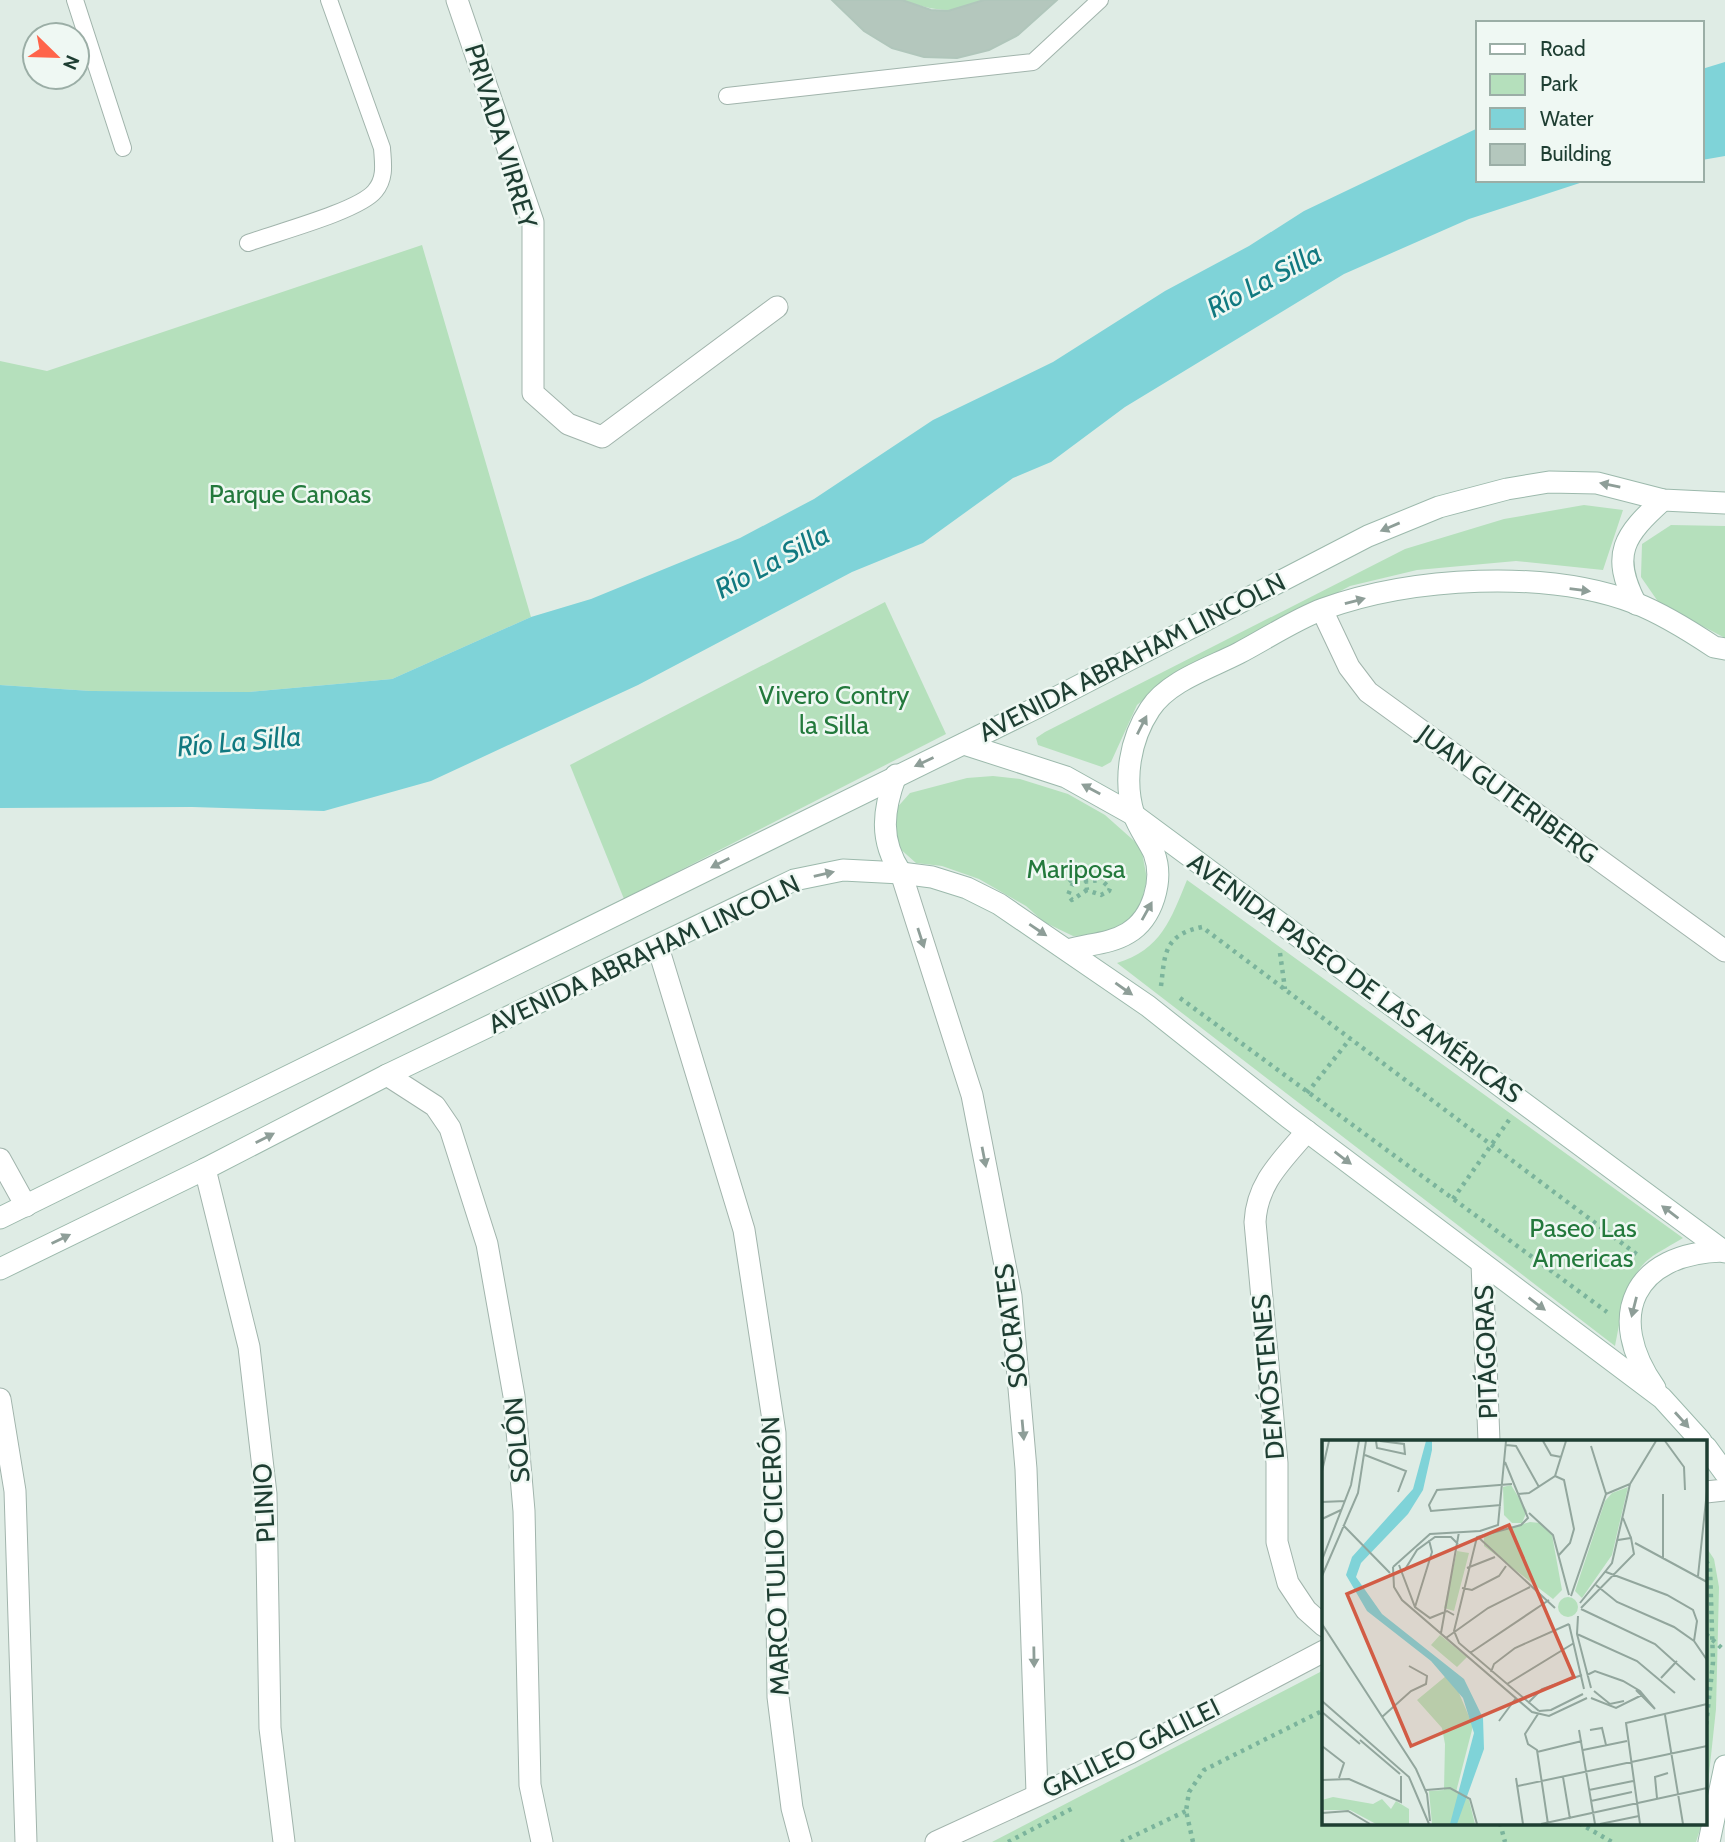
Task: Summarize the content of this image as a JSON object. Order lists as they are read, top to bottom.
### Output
{
  "streets": {
    "street": [
      "PRIVADA VIRREY",
      "AVENIDA ABRAHAM LINCOLN",
      "JUAN GUTERIBERG",
      "AVENIDA PASEO DE LAS AMÉRICAS",
      "SÓCRATES",
      "PITÁGORAS",
      "DEMÓSTENES",
      "SOLÓN",
      "PLINIO",
      "MARCO TULIO CICERÓN",
      "GALILEO GALILEI"
    ]
  },
  "crossings": [
    ["AVENIDA ABRAHAM LINCOLN", "JUAN GUTERIBERG"],
    ["AVENIDA ABRAHAM LINCOLN", "AVENIDA PASEO DE LAS AMÉRICAS"],
    ["AVENIDA ABRAHAM LINCOLN", "SÓCRATES"],
    ["AVENIDA ABRAHAM LINCOLN", "SOLÓN"],
    ["AVENIDA ABRAHAM LINCOLN", "PLINIO"],
    ["AVENIDA ABRAHAM LINCOLN", "MARCO TULIO CICERÓN"],
    ["SÓCRATES", "GALILEO GALILEI"]
  ],
  "one_way": ["SÓCRATES"],
  "water": ["Río La Silla"],
  "parks": [
    "Parque Canoas",
    "Vivero Contry la Silla",
    "Mariposa",
    "Paseo Las Americas"
  ],
  "legend": [
    "Road",
    "Park",
    "Water",
    "Building"
  ],
  "north": "bottom right"
}
